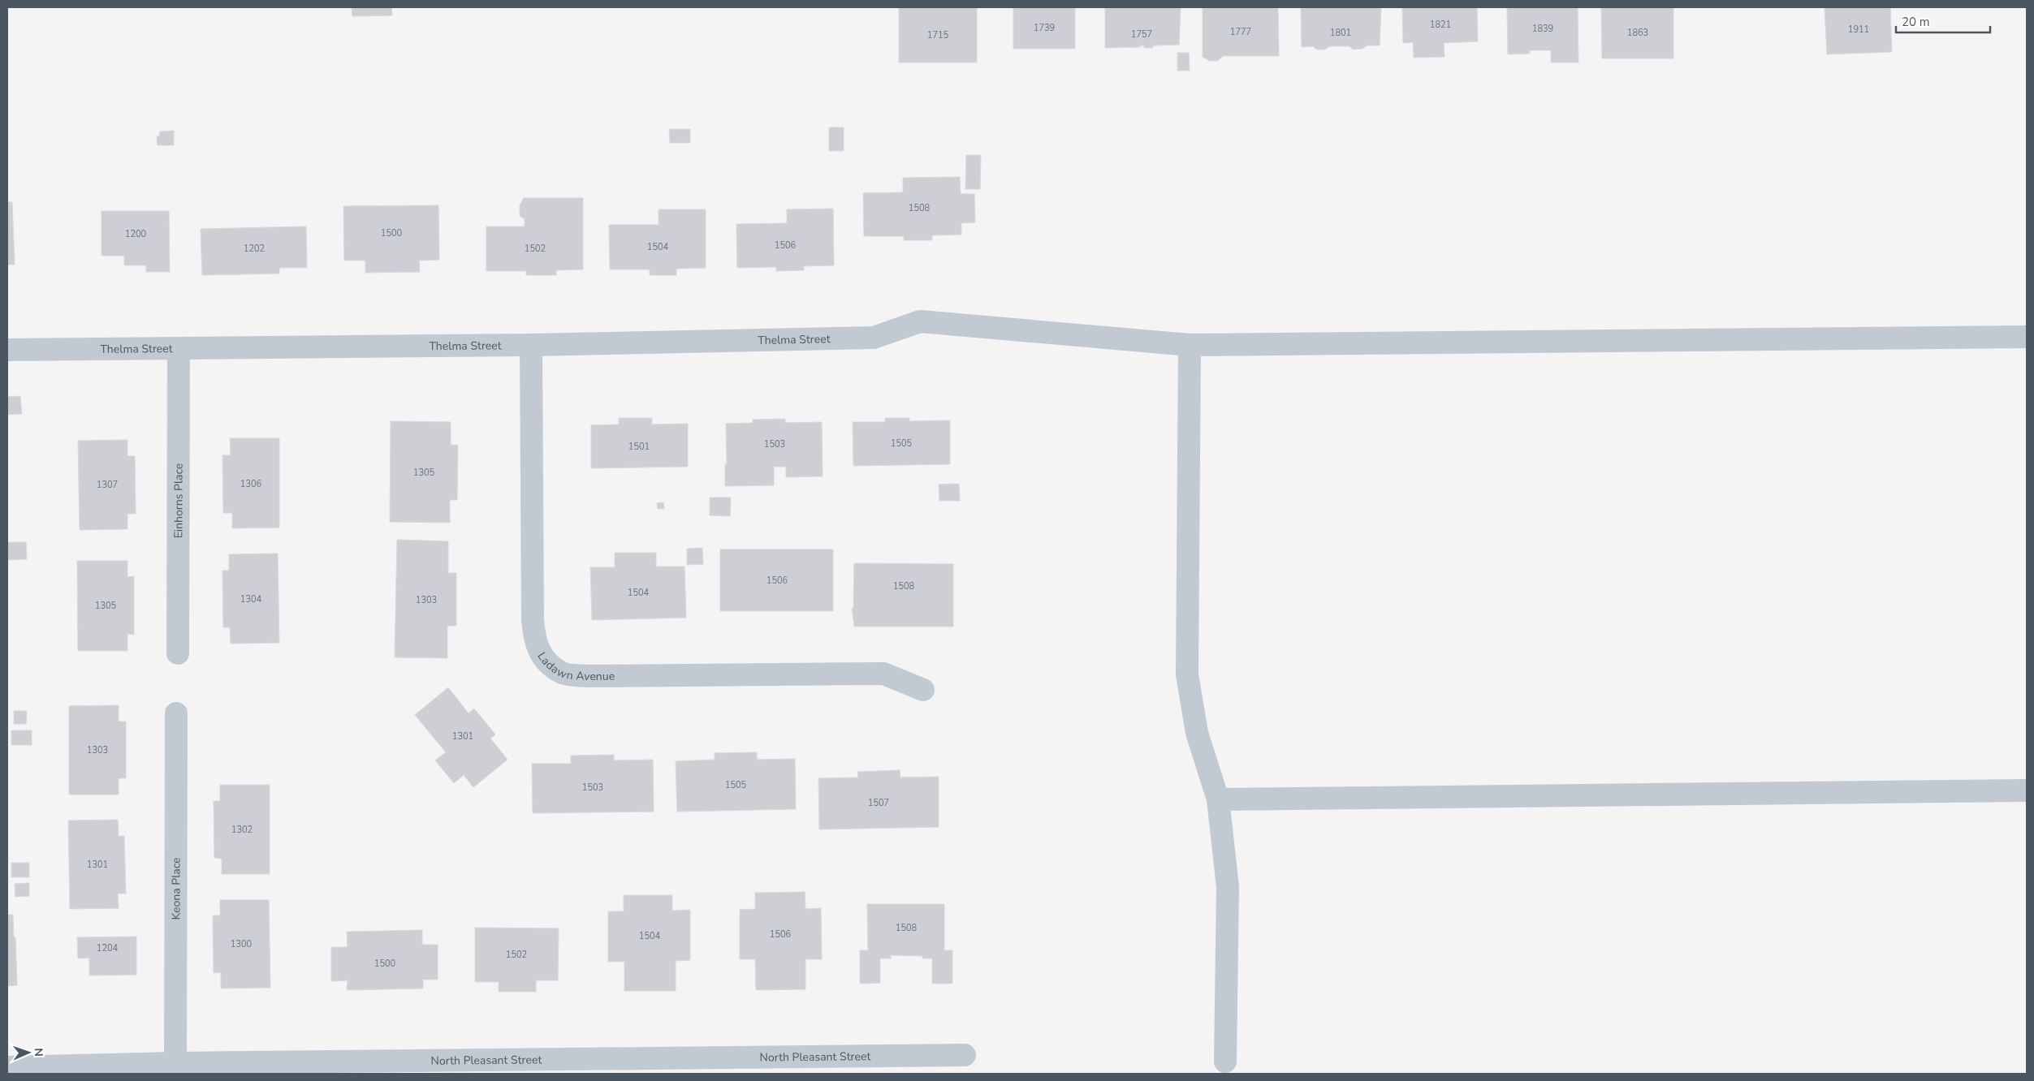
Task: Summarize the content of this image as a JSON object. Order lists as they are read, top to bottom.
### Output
{
  "streets": {
    "street": [
      "Thelma Street",
      "Einhorns Place",
      "Ladawn Avenue",
      "Keona Place",
      "North Pleasant Street"
    ]
  },
  "crossings": [
    ["Thelma Street", "Einhorns Place"],
    ["Thelma Street", "Ladawn Avenue"],
    ["Keona Place", "North Pleasant Street"]
  ],
  "house_numbers": [
    "1821",
    "1739",
    "1839",
    "1911",
    "1777",
    "1801",
    "1863",
    "1757",
    "1715",
    "1508",
    "1500",
    "1200",
    "1506",
    "1504",
    "1202",
    "1502",
    "1505",
    "1503",
    "1501",
    "1305",
    "1306",
    "1307",
    "1506",
    "1508",
    "1504",
    "1304",
    "1303",
    "1305",
    "1301",
    "1303",
    "1505",
    "1503",
    "1507",
    "1302",
    "1301",
    "1508",
    "1506",
    "1504",
    "1300",
    "1204",
    "1502",
    "1500"
  ],
  "scale_bar": "20 m",
  "north": "right"
}
